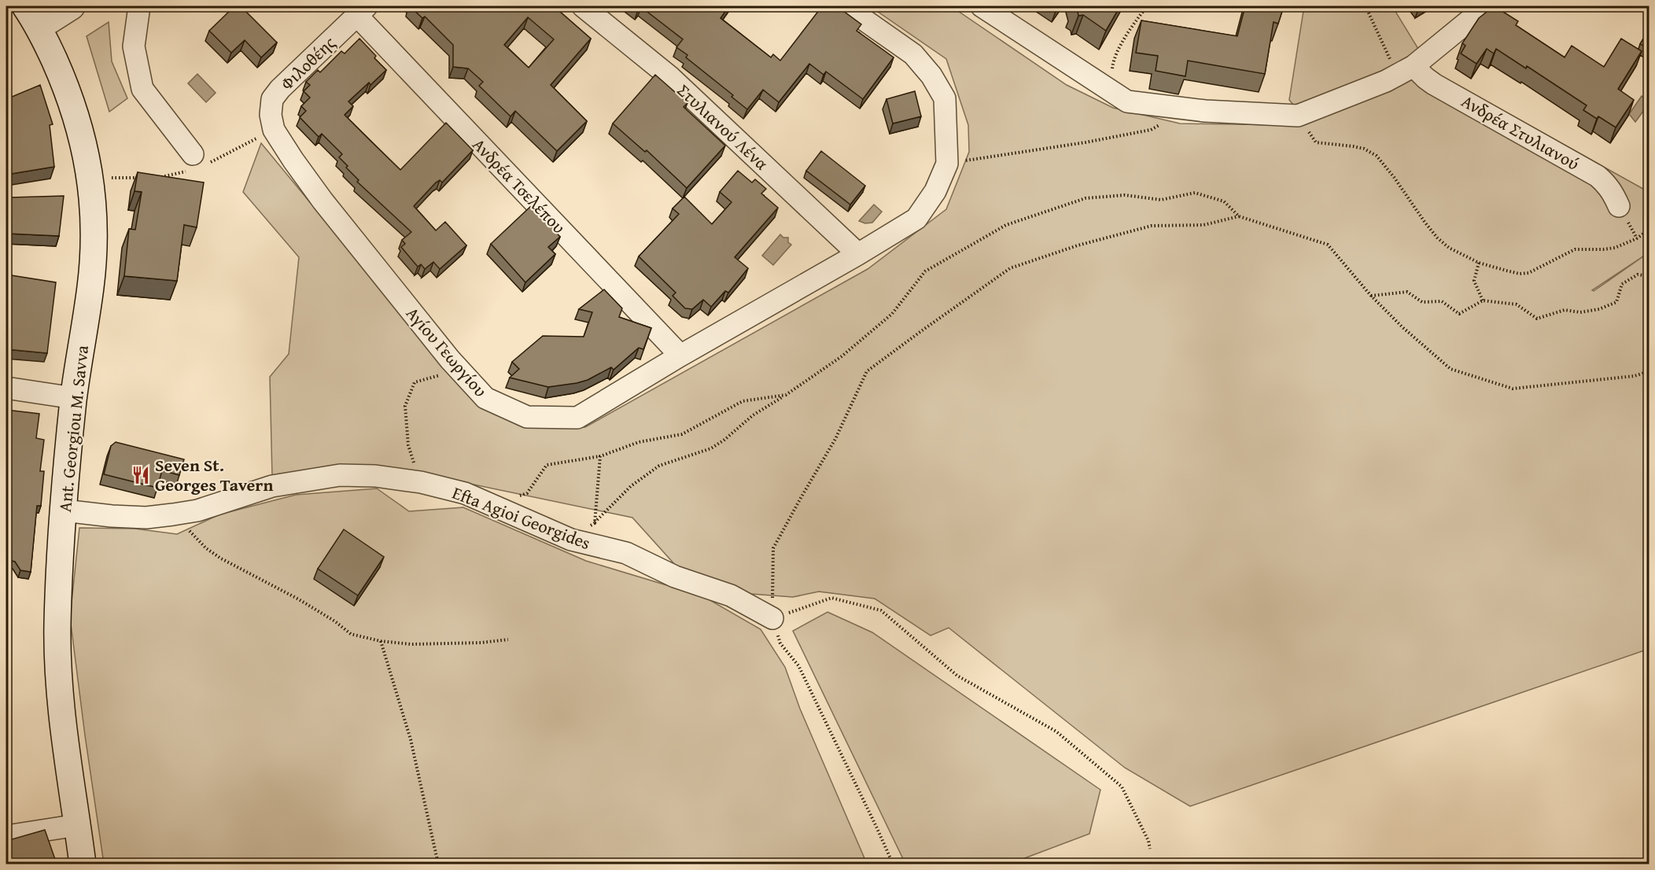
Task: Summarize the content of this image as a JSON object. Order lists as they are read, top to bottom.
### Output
{
  "streets": {
    "main road": ["Ant. Georgiou M. Savva"],
    "street": [
      "Φιλοθέης",
      "Στυλιανού Λένα",
      "Ανδρέα Στυλιανού",
      "Ανδρέα Τσελέπου",
      "Αγίου Γεωργίου",
      "Efta Agioi Georgides"
    ]
  },
  "crossings": [
    ["Φιλοθέης", "Ανδρέα Τσελέπου"],
    ["Φιλοθέης", "Αγίου Γεωργίου"],
    ["Στυλιανού Λένα", "Αγίου Γεωργίου"],
    ["Ανδρέα Τσελέπου", "Αγίου Γεωργίου"],
    ["Ant. Georgiou M. Savva", "Efta Agioi Georgides"]
  ],
  "places": {
    "restaurant": ["Seven St. Georges Tavern"]
  }
}
